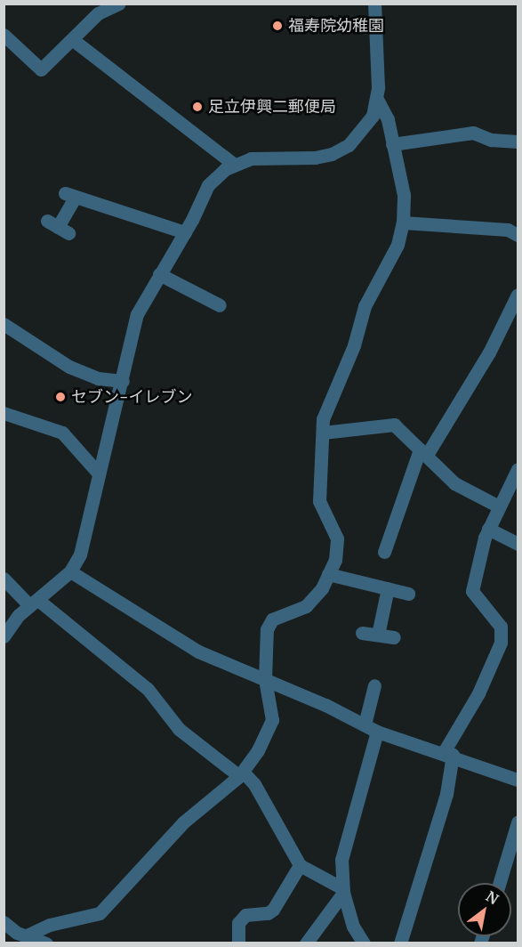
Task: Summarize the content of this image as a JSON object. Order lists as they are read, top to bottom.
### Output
{
  "places": ["福寿院幼稚園", "足立伊興二郵便局", "セブン-イレブン"],
  "north": "top right"
}
